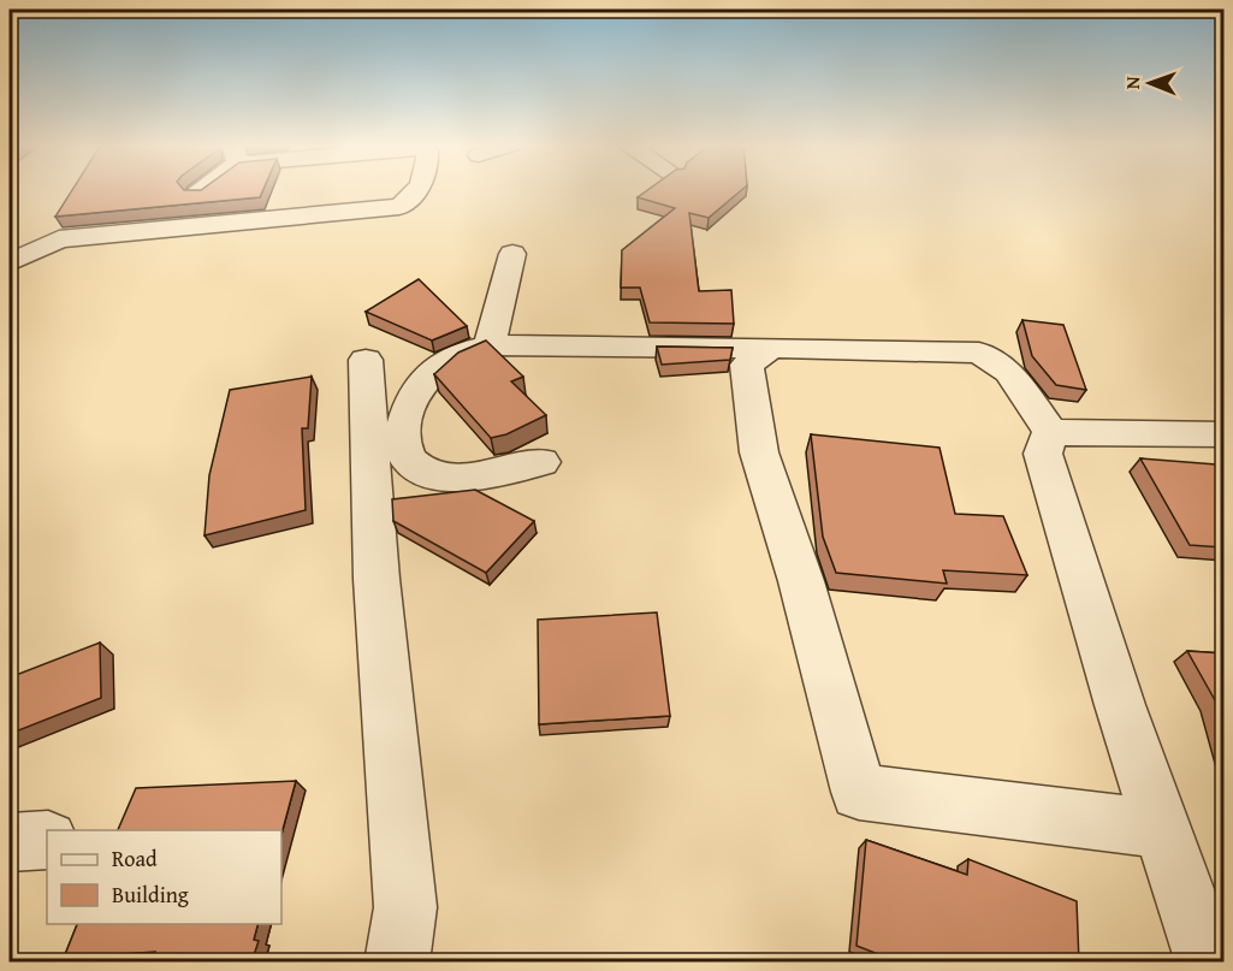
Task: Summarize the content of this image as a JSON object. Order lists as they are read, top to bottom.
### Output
{
  "legend": ["Road", "Building"],
  "north": "left"
}
